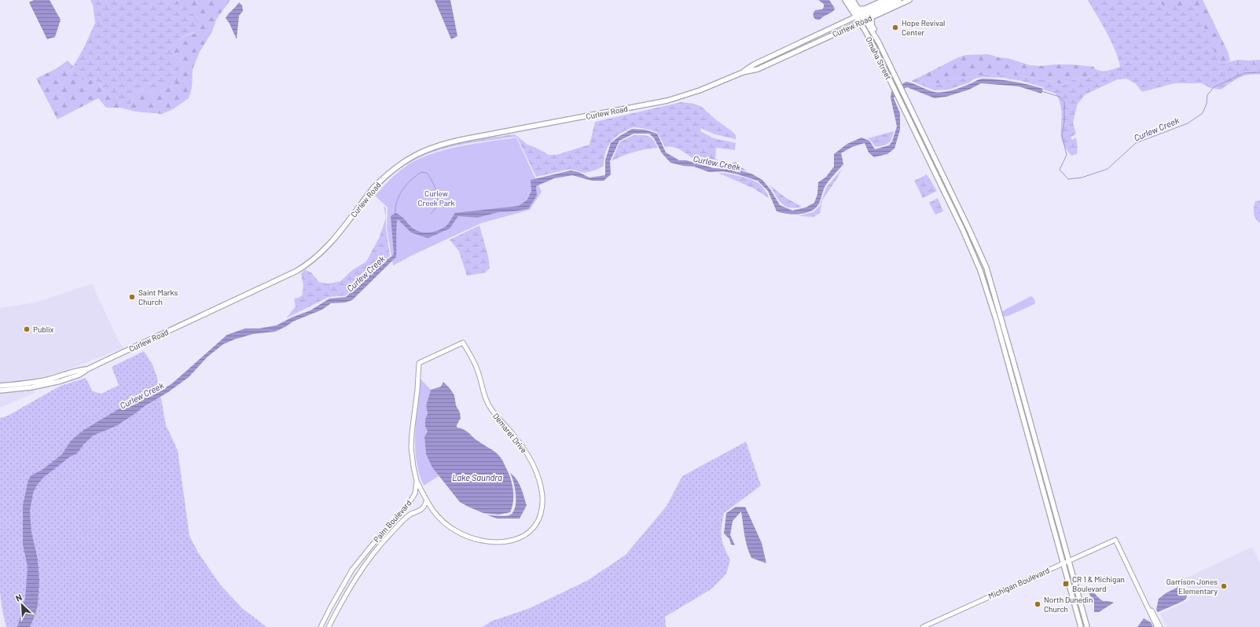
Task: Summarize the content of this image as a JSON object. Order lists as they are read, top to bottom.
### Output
{
  "streets": {
    "main road": ["Curlew Road", "Omaha Street"],
    "street": ["Demaret Drive", "Palm Boulevard", "Michigan Boulevard"]
  },
  "crossings": [
    ["Curlew Road", "Omaha Street"],
    ["Omaha Street", "Michigan Boulevard"],
    ["Demaret Drive", "Palm Boulevard"]
  ],
  "water": ["Curlew Creek", "Lake Saundra"],
  "parks": ["Curlew Creek Park"],
  "places": {
    "other": [
      "Hope Revival Center",
      "Saint Marks Church",
      "Publix",
      "Garrison Jones Elementary",
      "North Dunedin Church"
    ],
    "transit": ["CR 1 & Michigan Boulevard"]
  },
  "north": "top left"
}
